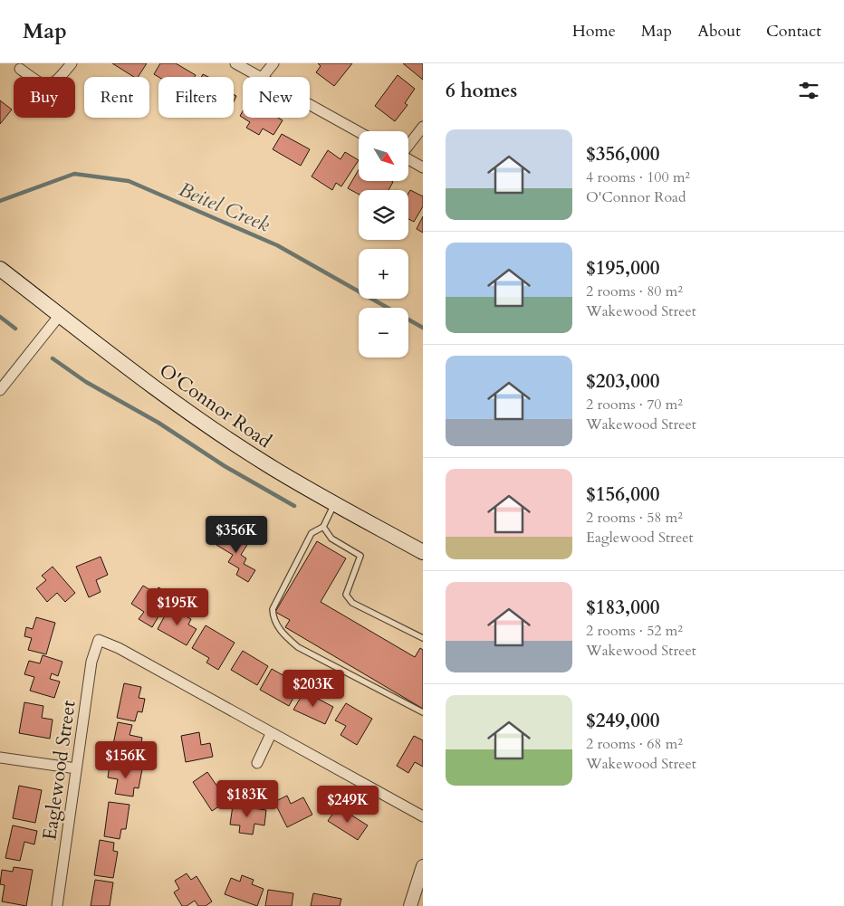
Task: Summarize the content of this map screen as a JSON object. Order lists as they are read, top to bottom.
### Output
{
  "streets": {
    "main road": ["O'Connor Road"],
    "street": ["Eaglewood Street"]
  },
  "water": ["Beitel Creek"],
  "north": "bottom right",
  "page": {
    "header": "Map",
    "nav": [
      "Home",
      "Map",
      "About",
      "Contact"
    ],
    "heading": "6 homes",
    "chip": [
      "Buy",
      "Rent",
      "Filters",
      "New"
    ],
    "list": [
      {
        "name": "$356,000",
        "note": "4 rooms · 100 m² · O'Connor Road"
      },
      {
        "name": "$195,000",
        "note": "2 rooms · 80 m² · Wakewood Street"
      },
      {
        "name": "$203,000",
        "note": "2 rooms · 70 m² · Wakewood Street"
      },
      {
        "name": "$156,000",
        "note": "2 rooms · 58 m² · Eaglewood Street"
      },
      {
        "name": "$183,000",
        "note": "2 rooms · 52 m² · Wakewood Street"
      },
      {
        "name": "$249,000",
        "note": "2 rooms · 68 m² · Wakewood Street"
      }
    ],
    "map_buttons": ["+", "−"],
    "price": [
      "$356K",
      "$195K",
      "$203K",
      "$156K",
      "$183K",
      "$249K"
    ]
  }
}
